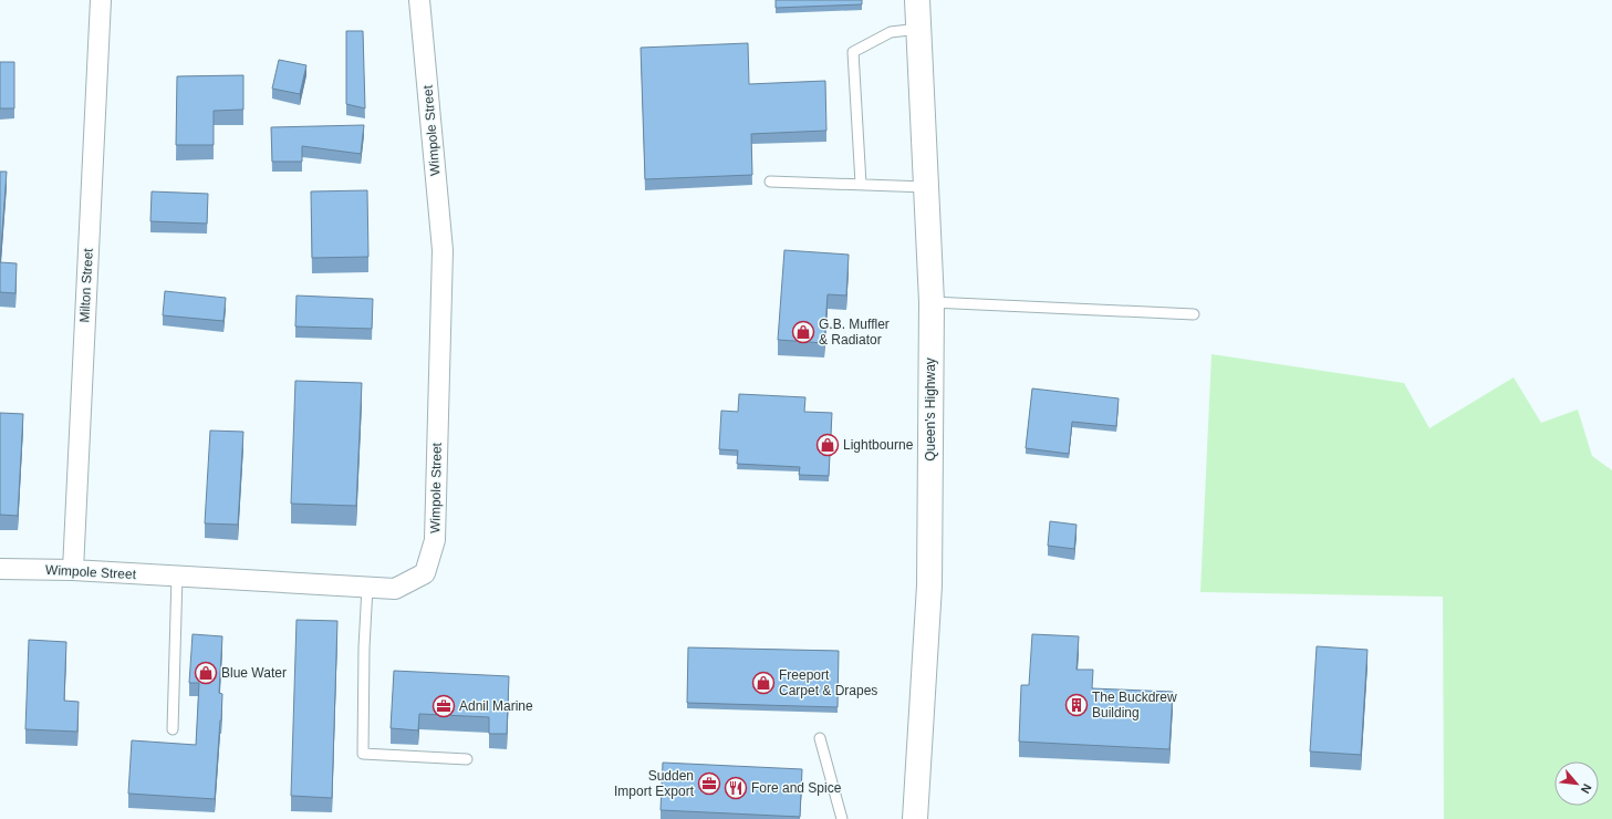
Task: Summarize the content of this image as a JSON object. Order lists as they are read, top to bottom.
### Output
{
  "streets": {
    "main road": ["Queen's Highway"],
    "street": ["Wimpole Street", "Milton Street"]
  },
  "crossings": [
    ["Wimpole Street", "Milton Street"]
  ],
  "places": {
    "shop": [
      "G.B. Muffler & Radiator",
      "Lightbourne",
      "Blue Water",
      "Freeport Carpet & Drapes"
    ],
    "building": ["The Buckdrew Building"],
    "office": ["Adnil Marine", "Sudden Import Export"],
    "restaurant": ["Fore and Spice"]
  },
  "north": "bottom right"
}
